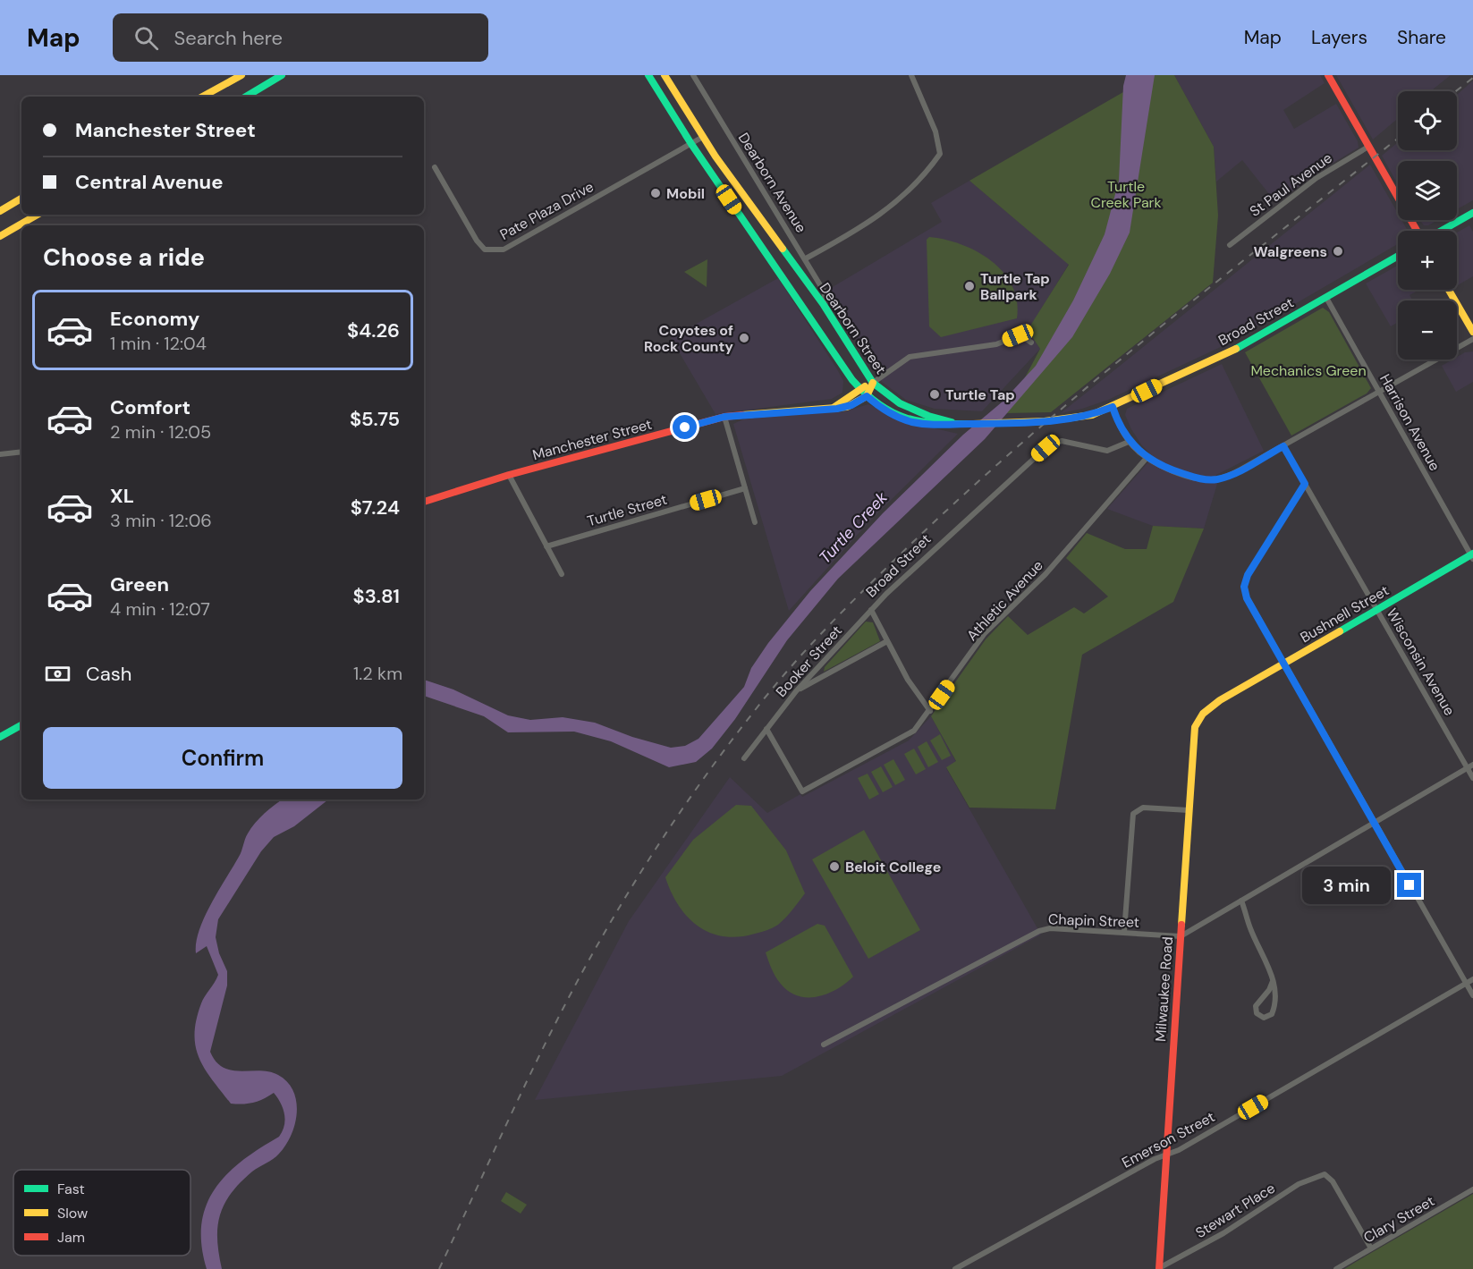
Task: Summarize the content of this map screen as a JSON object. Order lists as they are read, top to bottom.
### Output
{
  "streets": {
    "main road": [
      "Broad Street",
      "Dearborn Street",
      "Manchester Street",
      "Bushnell Street",
      "Milwaukee Road"
    ],
    "street": [
      "Dearborn Avenue",
      "St Paul Avenue",
      "Pate Plaza Drive",
      "Harrison Avenue",
      "Turtle Street",
      "Athletic Avenue",
      "Booker Street",
      "Wisconsin Avenue",
      "Chapin Street",
      "Emerson Street",
      "Stewart Place",
      "Clary Street"
    ]
  },
  "crossings": [
    ["Dearborn Avenue", "Dearborn Street"],
    ["Pate Plaza Drive", "Dearborn Street"],
    ["Broad Street", "Dearborn Street"],
    ["Broad Street", "Harrison Avenue"],
    ["Broad Street", "Booker Street"],
    ["Dearborn Street", "Manchester Street"],
    ["Harrison Avenue", "Bushnell Street"],
    ["Athletic Avenue", "Booker Street"],
    ["Bushnell Street", "Wisconsin Avenue"],
    ["Bushnell Street", "Milwaukee Road"],
    ["Chapin Street", "Milwaukee Road"],
    ["Milwaukee Road", "Emerson Street"],
    ["Milwaukee Road", "Stewart Place"],
    ["Stewart Place", "Clary Street"]
  ],
  "water": ["Turtle Creek"],
  "parks": ["Turtle Creek Park", "Mechanics Green"],
  "places": [
    "Mobil",
    "Walgreens",
    "Turtle Tap Ballpark",
    "Coyotes of Rock County",
    "Turtle Tap",
    "Beloit College"
  ],
  "legend": ["Fast", "Slow", "Jam"],
  "page": {
    "header": "Map",
    "search": "Search here",
    "nav": ["Map", "Layers", "Share"],
    "map_buttons": ["+", "−"],
    "banner": ["Manchester Street", "Central Avenue"],
    "heading": "Choose a ride",
    "list": [
      {
        "name": "Economy",
        "note": "1 min · 12:04",
        "value": "$4.26"
      },
      {
        "name": "Comfort",
        "note": "2 min · 12:05",
        "value": "$5.75"
      },
      {
        "name": "XL",
        "note": "3 min · 12:06",
        "value": "$7.24"
      },
      {
        "name": "Green",
        "note": "4 min · 12:07",
        "value": "$3.81"
      }
    ],
    "pay": ["Cash", "1.2 km"],
    "buttons": "Confirm",
    "bubble": "3 min"
  }
}
